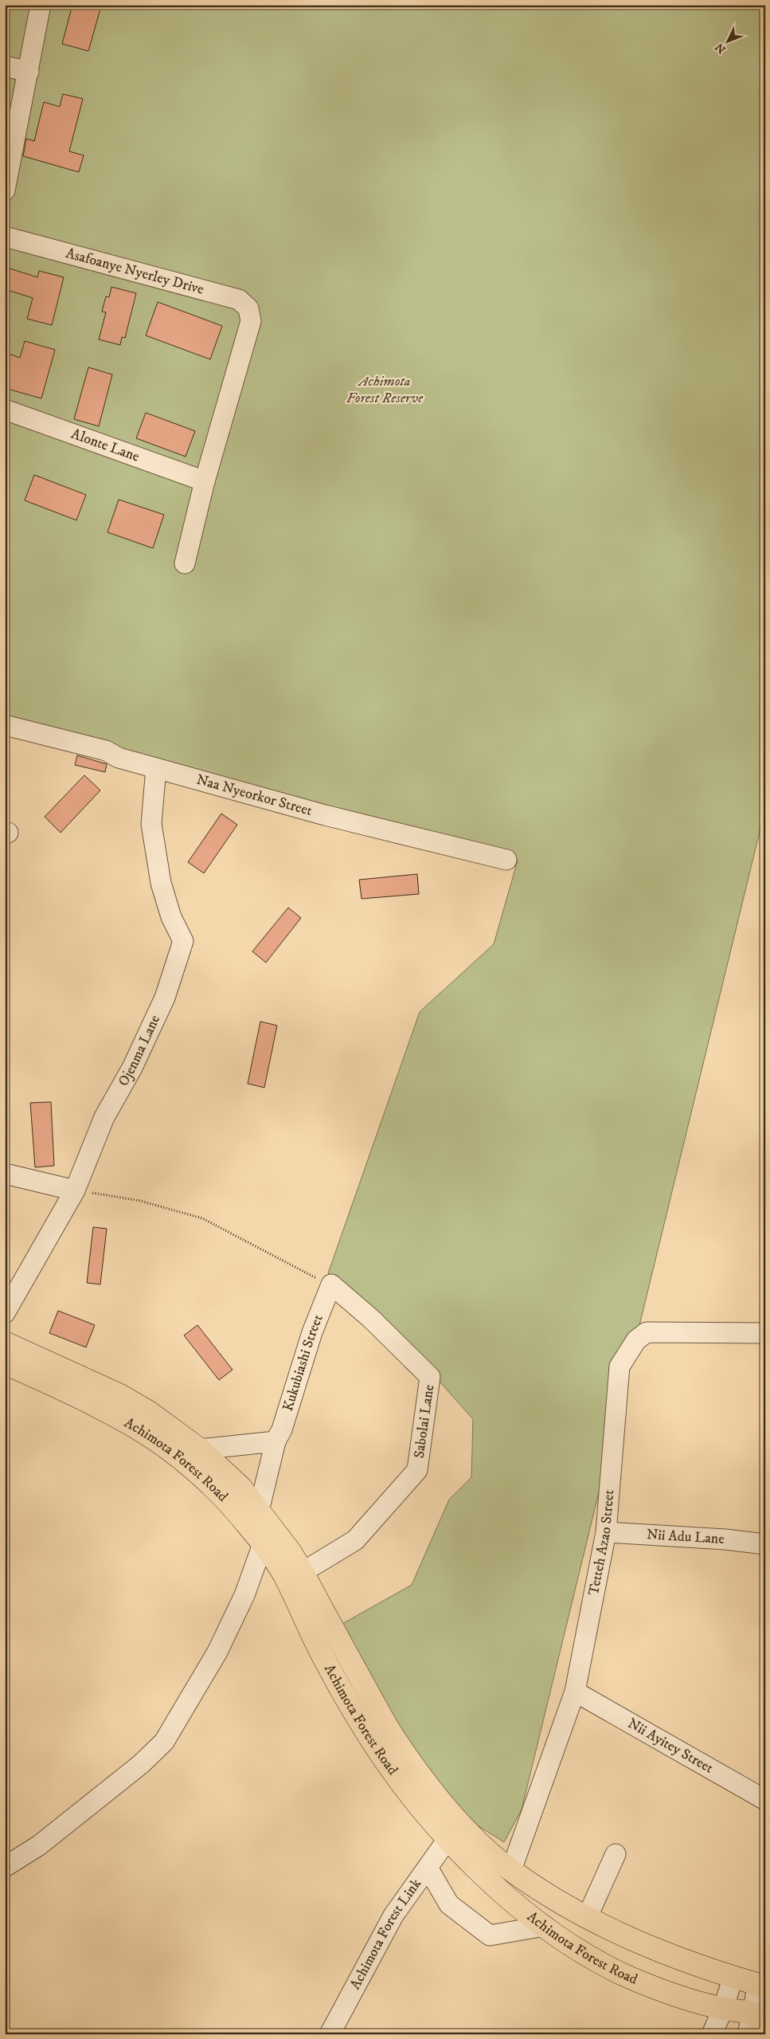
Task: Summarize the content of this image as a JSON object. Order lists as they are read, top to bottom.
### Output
{
  "streets": {
    "main road": ["Achimota Forest Road"],
    "street": [
      "Asafoanye Nyerley Drive",
      "Alonte Lane",
      "Naa Nyeorkor Street",
      "Ojenma Lane",
      "Kukubiashi Street",
      "Sabolai Lane",
      "Nii Adu Lane",
      "Tetteh Azao Street",
      "Nii Ayitey Street",
      "Achimota Forest Link"
    ]
  },
  "crossings": [
    ["Asafoanye Nyerley Drive", "Alonte Lane"],
    ["Naa Nyeorkor Street", "Ojenma Lane"],
    ["Kukubiashi Street", "Sabolai Lane"],
    ["Kukubiashi Street", "Achimota Forest Road"],
    ["Sabolai Lane", "Achimota Forest Road"],
    ["Achimota Forest Road", "Tetteh Azao Street"],
    ["Achimota Forest Road", "Achimota Forest Link"],
    ["Nii Adu Lane", "Tetteh Azao Street"],
    ["Tetteh Azao Street", "Nii Ayitey Street"]
  ],
  "parks": ["Achimota Forest Reserve"],
  "north": "bottom left"
}
